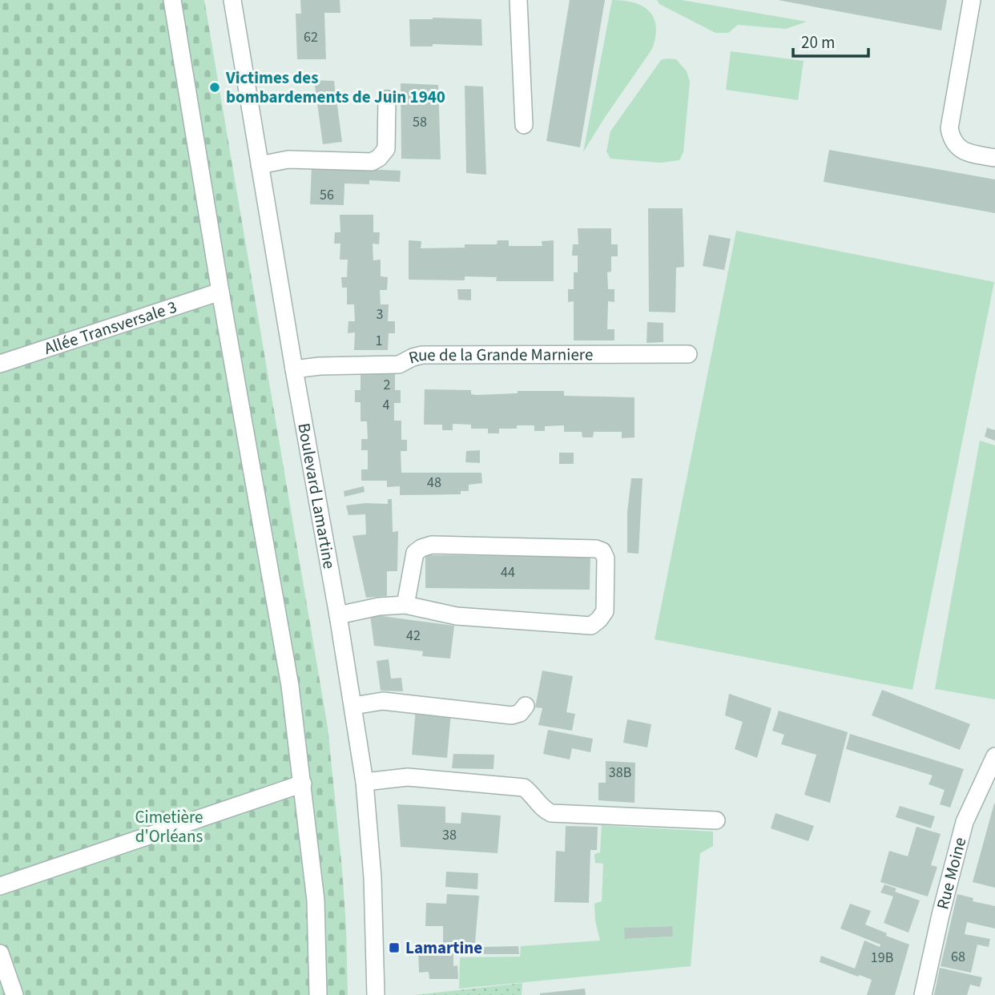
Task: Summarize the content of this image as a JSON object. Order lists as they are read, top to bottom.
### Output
{
  "streets": {
    "street": [
      "Allée Transversale 3",
      "Rue de la Grande Marniere",
      "Boulevard Lamartine",
      "Rue Moine"
    ]
  },
  "crossings": [
    ["Rue de la Grande Marniere", "Boulevard Lamartine"]
  ],
  "parks": ["Cimetière d'Orléans"],
  "places": {
    "other": ["Victimes des bombardements de Juin 1940"],
    "transit": ["Lamartine"]
  },
  "house_numbers": [
    "62",
    "58",
    "56",
    "3",
    "1",
    "2",
    "4",
    "48",
    "44",
    "42",
    "38B",
    "38",
    "68",
    "19B"
  ],
  "scale_bar": "20 m"
}
